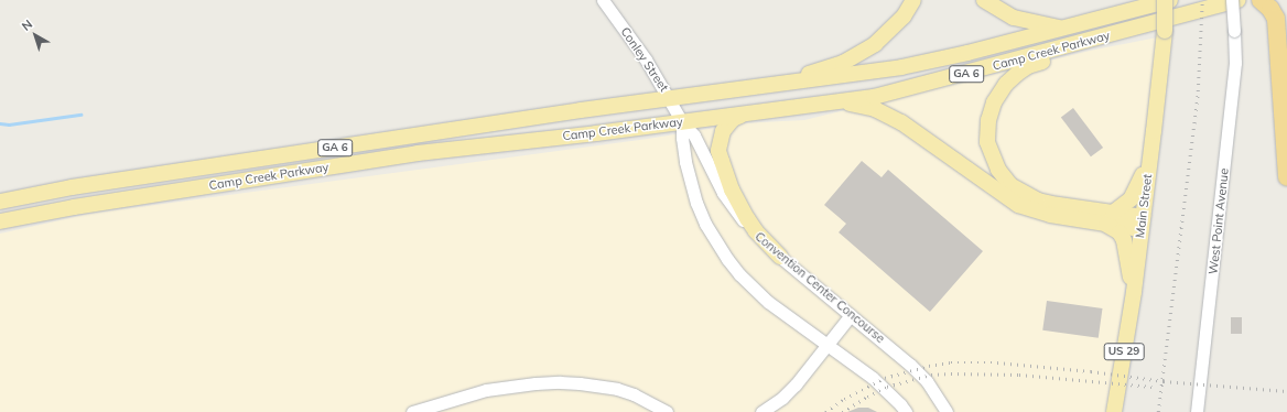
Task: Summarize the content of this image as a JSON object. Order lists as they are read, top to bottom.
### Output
{
  "streets": {
    "main road": [
      "Camp Creek Parkway",
      "GA 6",
      "Main Street",
      "US 29"
    ],
    "street": ["Conley Street", "West Point Avenue", "Convention Center Concourse"]
  },
  "crossings": [
    ["Camp Creek Parkway", "Conley Street"],
    ["Camp Creek Parkway", "Convention Center Concourse"],
    ["Conley Street", "Convention Center Concourse"]
  ],
  "north": "top left"
}
